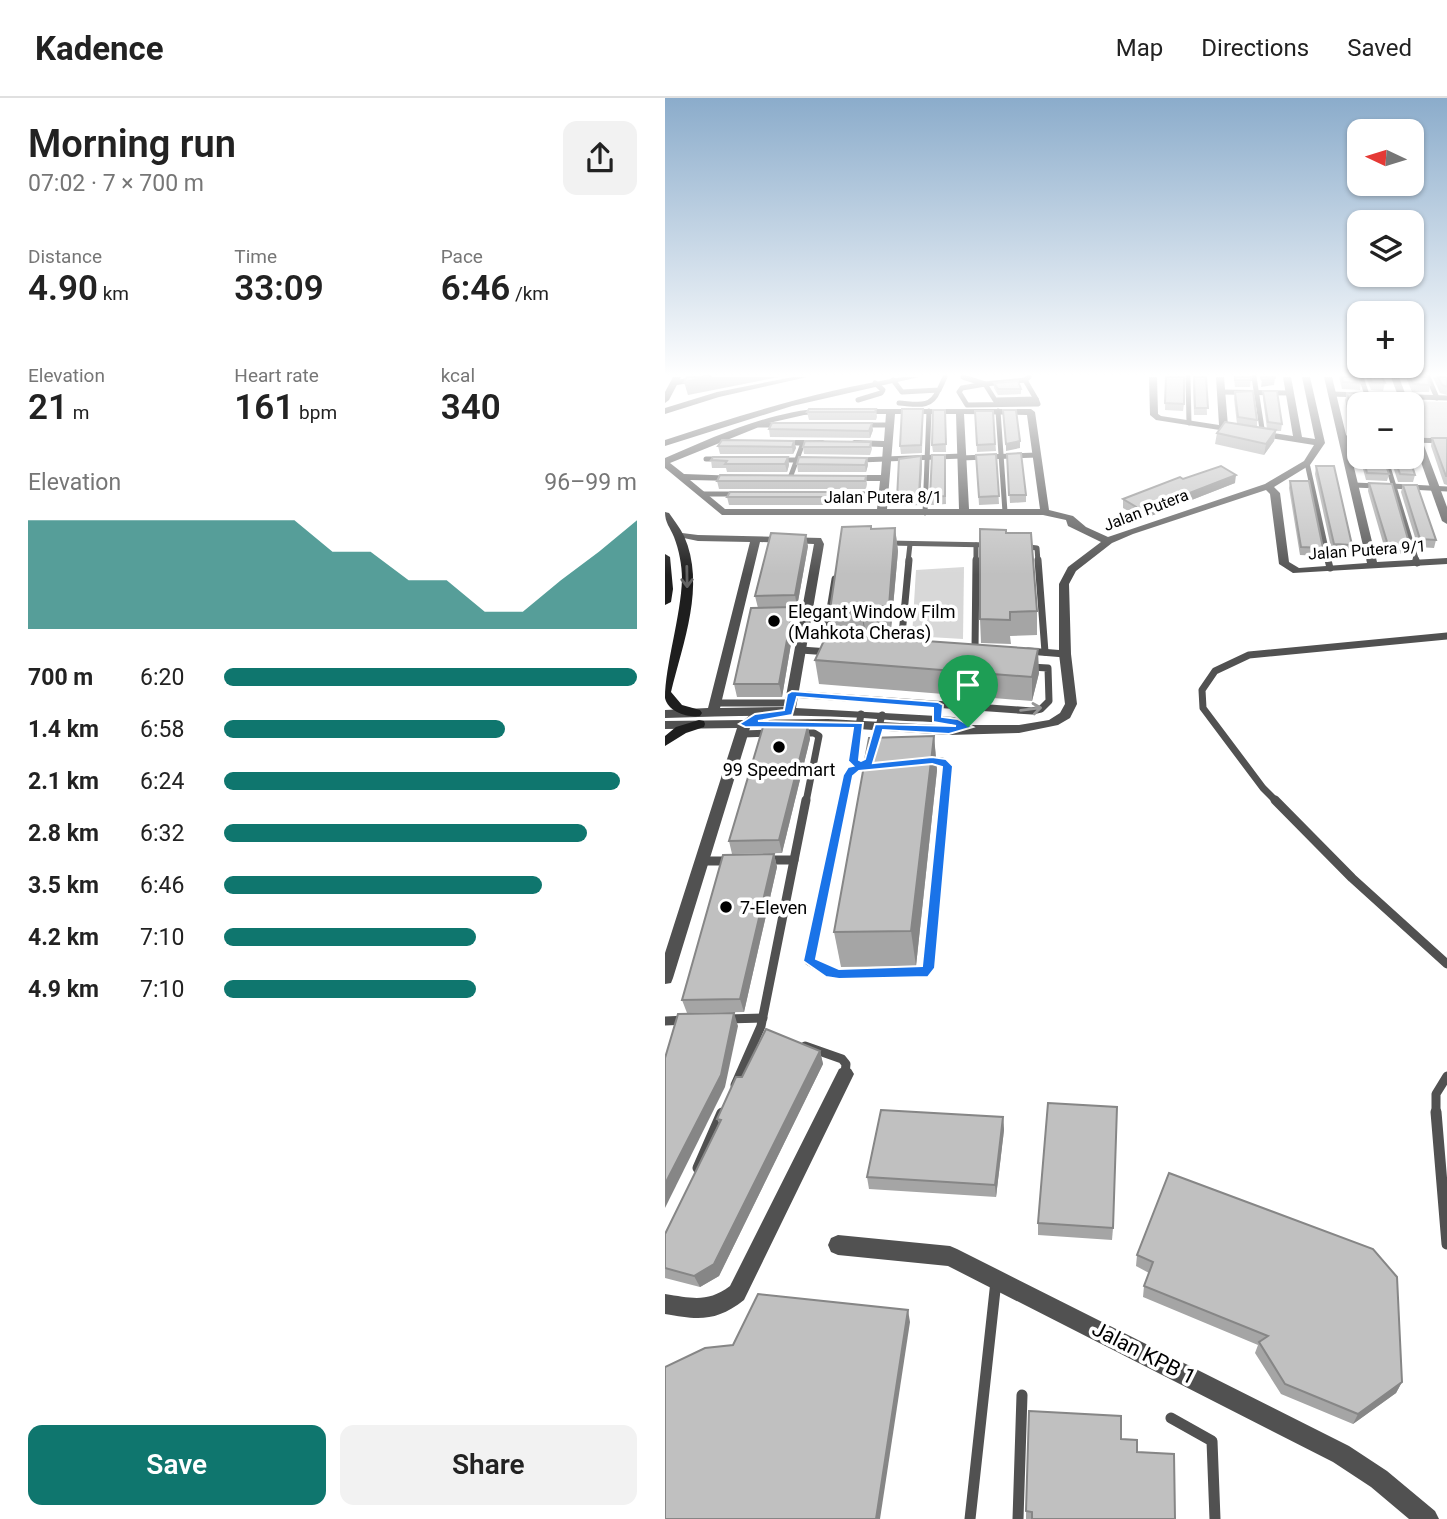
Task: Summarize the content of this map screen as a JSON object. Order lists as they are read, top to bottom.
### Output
{
  "streets": {
    "street": [
      "Jalan Putera 8/1",
      "Jalan Putera",
      "Jalan Putera 9/1",
      "Jalan KPB 1"
    ]
  },
  "crossings": [
    ["Jalan Putera 8/1", "Jalan Putera"],
    ["Jalan Putera", "Jalan Putera 9/1"]
  ],
  "places": ["Elegant Window Film (Mahkota Cheras)", "99 Speedmart", "7-Eleven"],
  "north": "left",
  "page": {
    "header": "Kadence",
    "nav": ["Map", "Directions", "Saved"],
    "heading": ["Morning run", "07:02 · 7 × 700 m"],
    "map_buttons": ["+", "−"],
    "stats": [
      ["Distance", "4.90 km"],
      ["Time", "33:09"],
      ["Pace", "6:46 /km"],
      ["Elevation", "21 m"],
      ["Heart rate", "161 bpm"],
      ["kcal", "340"]
    ],
    "chart": ["Elevation", "96–99 m"],
    "list": [
      {
        "name": "700 m",
        "note": "6:20"
      },
      {
        "name": "1.4 km",
        "note": "6:58"
      },
      {
        "name": "2.1 km",
        "note": "6:24"
      },
      {
        "name": "2.8 km",
        "note": "6:32"
      },
      {
        "name": "3.5 km",
        "note": "6:46"
      },
      {
        "name": "4.2 km",
        "note": "7:10"
      },
      {
        "name": "4.9 km",
        "note": "7:10"
      }
    ],
    "buttons": ["Save", "Share"]
  }
}
